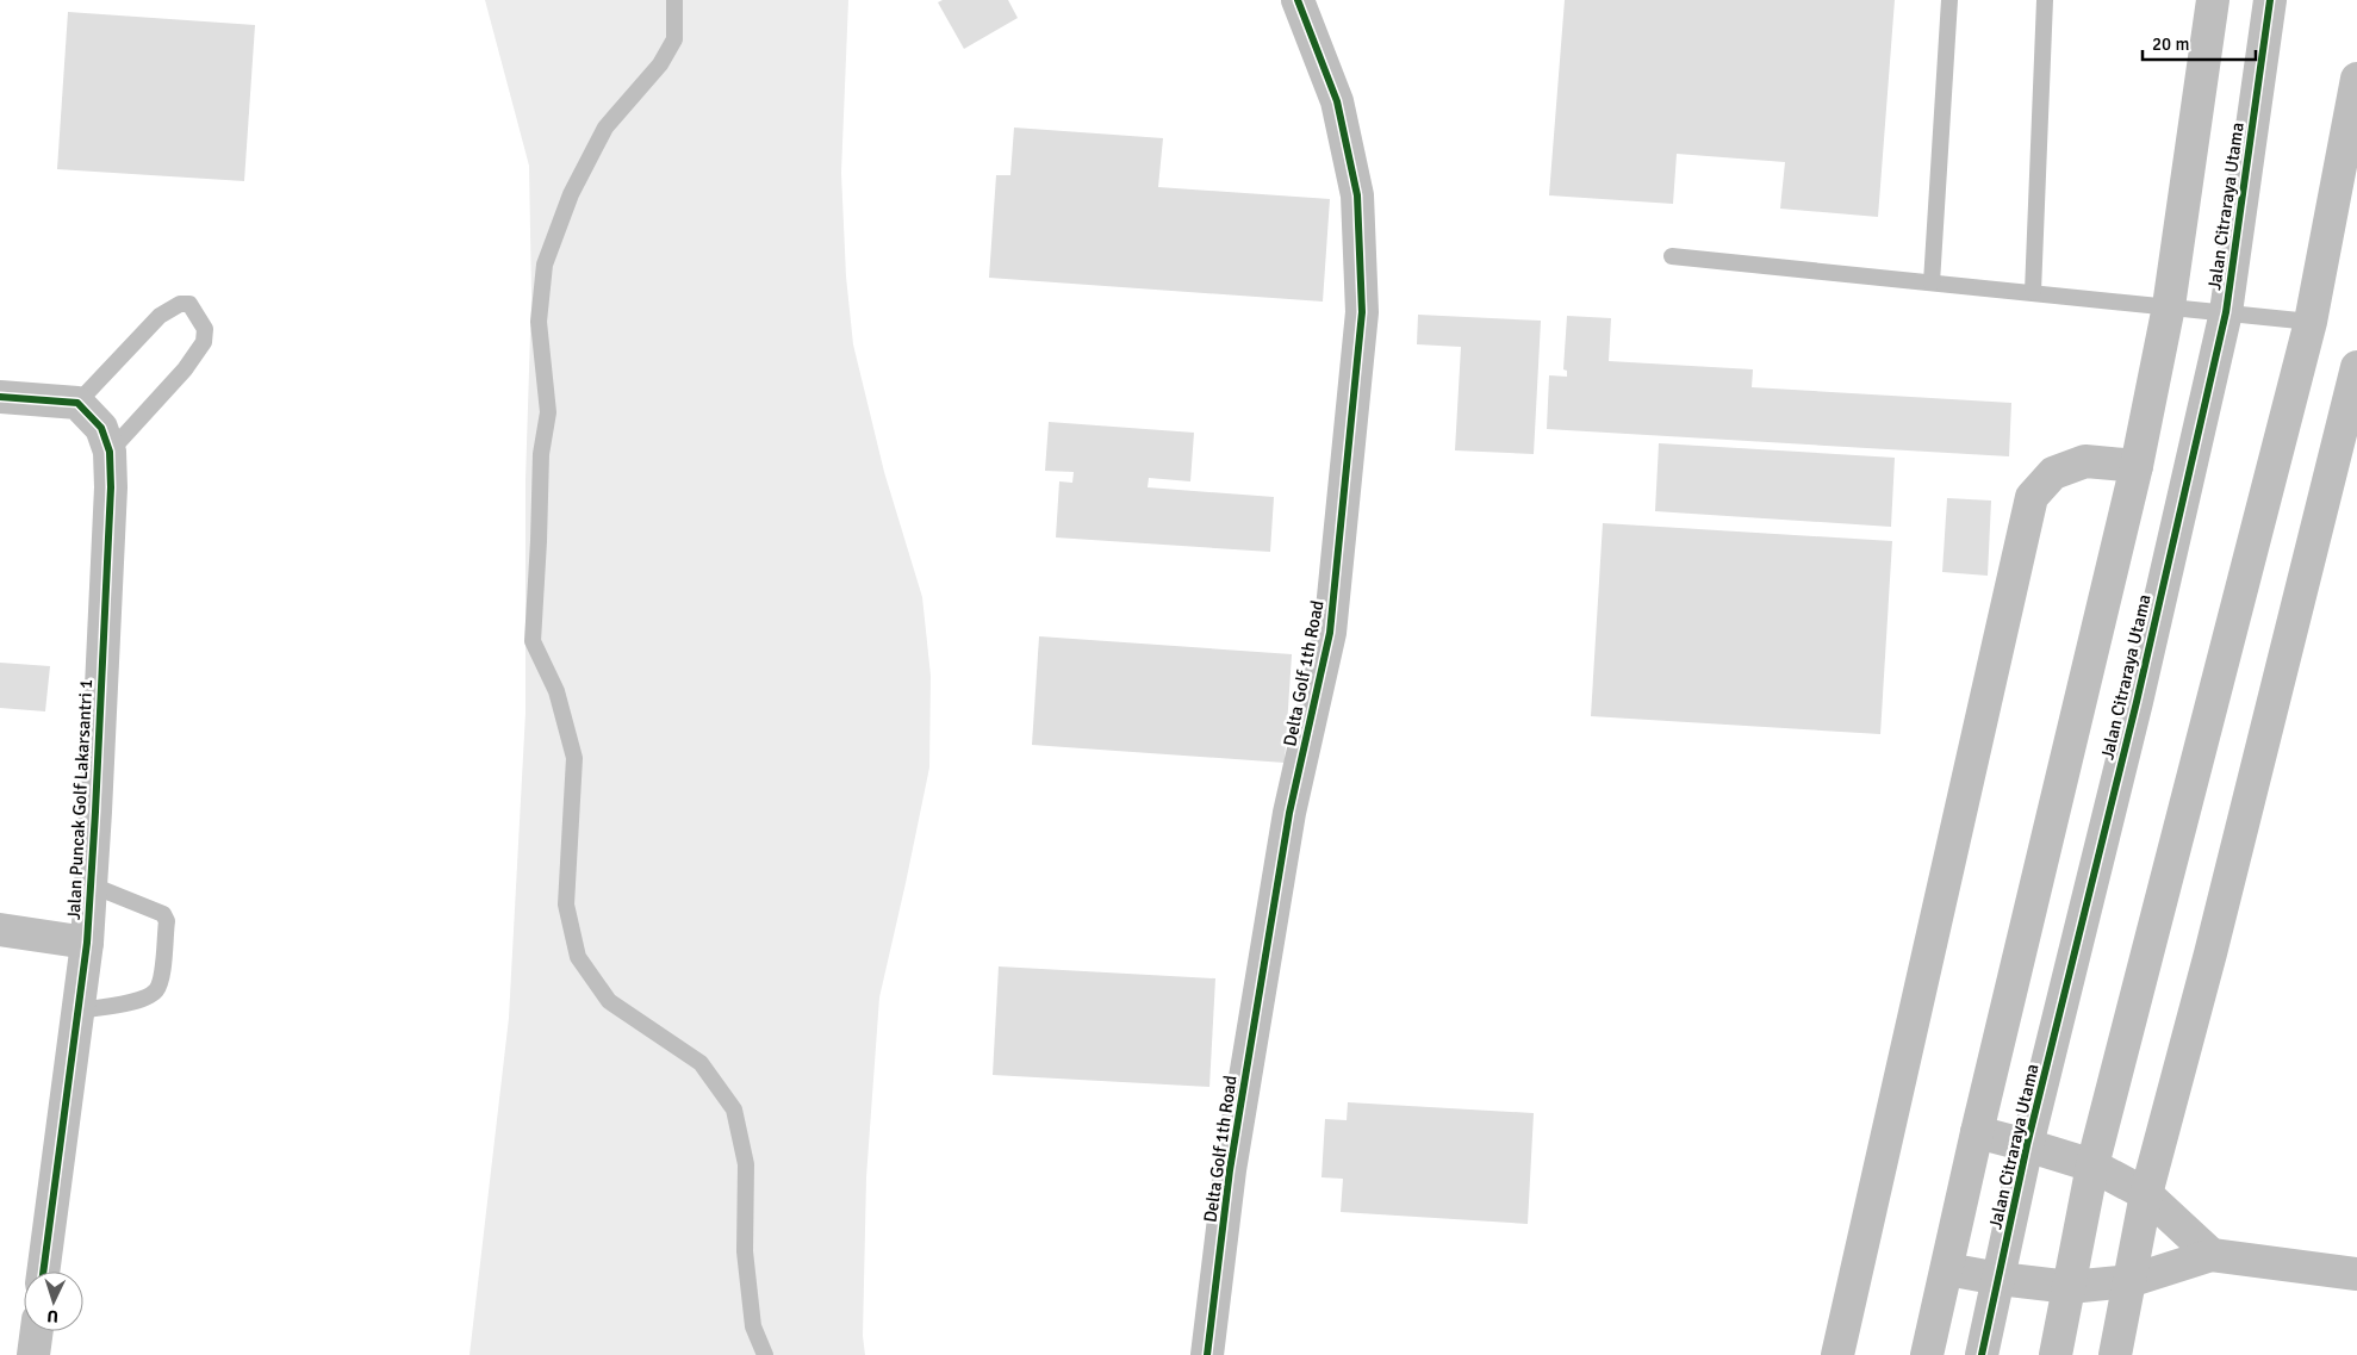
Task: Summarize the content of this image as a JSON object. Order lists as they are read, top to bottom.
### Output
{
  "streets": {
    "street": ["Jalan Citraraya Utama", "Delta Golf 1th Road", "Jalan Puncak Golf Lakarsantri 1"]
  },
  "scale_bar": "20 m",
  "north": "bottom"
}
